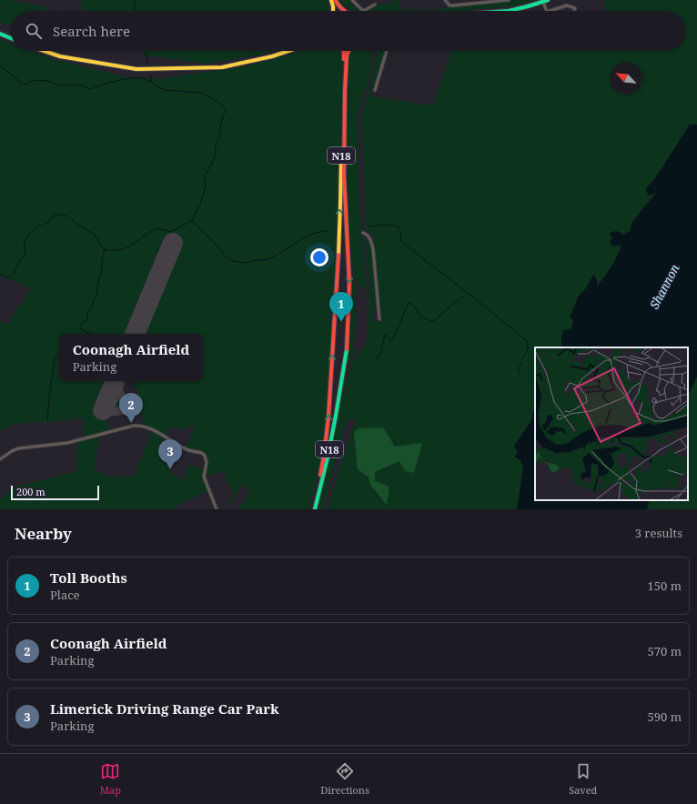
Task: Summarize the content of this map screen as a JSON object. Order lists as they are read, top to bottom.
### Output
{
  "streets": {
    "main road": ["N18"]
  },
  "water": ["Shannon"],
  "scale_bar": "200 m",
  "north": "top left",
  "page": {
    "search": "Search here",
    "pins": ["1", "2", "3"],
    "popup": ["Coonagh Airfield", "Parking"],
    "scale": "200 m",
    "heading": ["Nearby", "3 results"],
    "list": [
      {
        "mark": "1",
        "name": "Toll Booths",
        "note": "Place",
        "value": "150 m"
      },
      {
        "mark": "2",
        "name": "Coonagh Airfield",
        "note": "Parking",
        "value": "570 m"
      },
      {
        "mark": "3",
        "name": "Limerick Driving Range Car Park",
        "note": "Parking",
        "value": "590 m"
      }
    ],
    "nav": ["Map", "Directions", "Saved"]
  }
}
